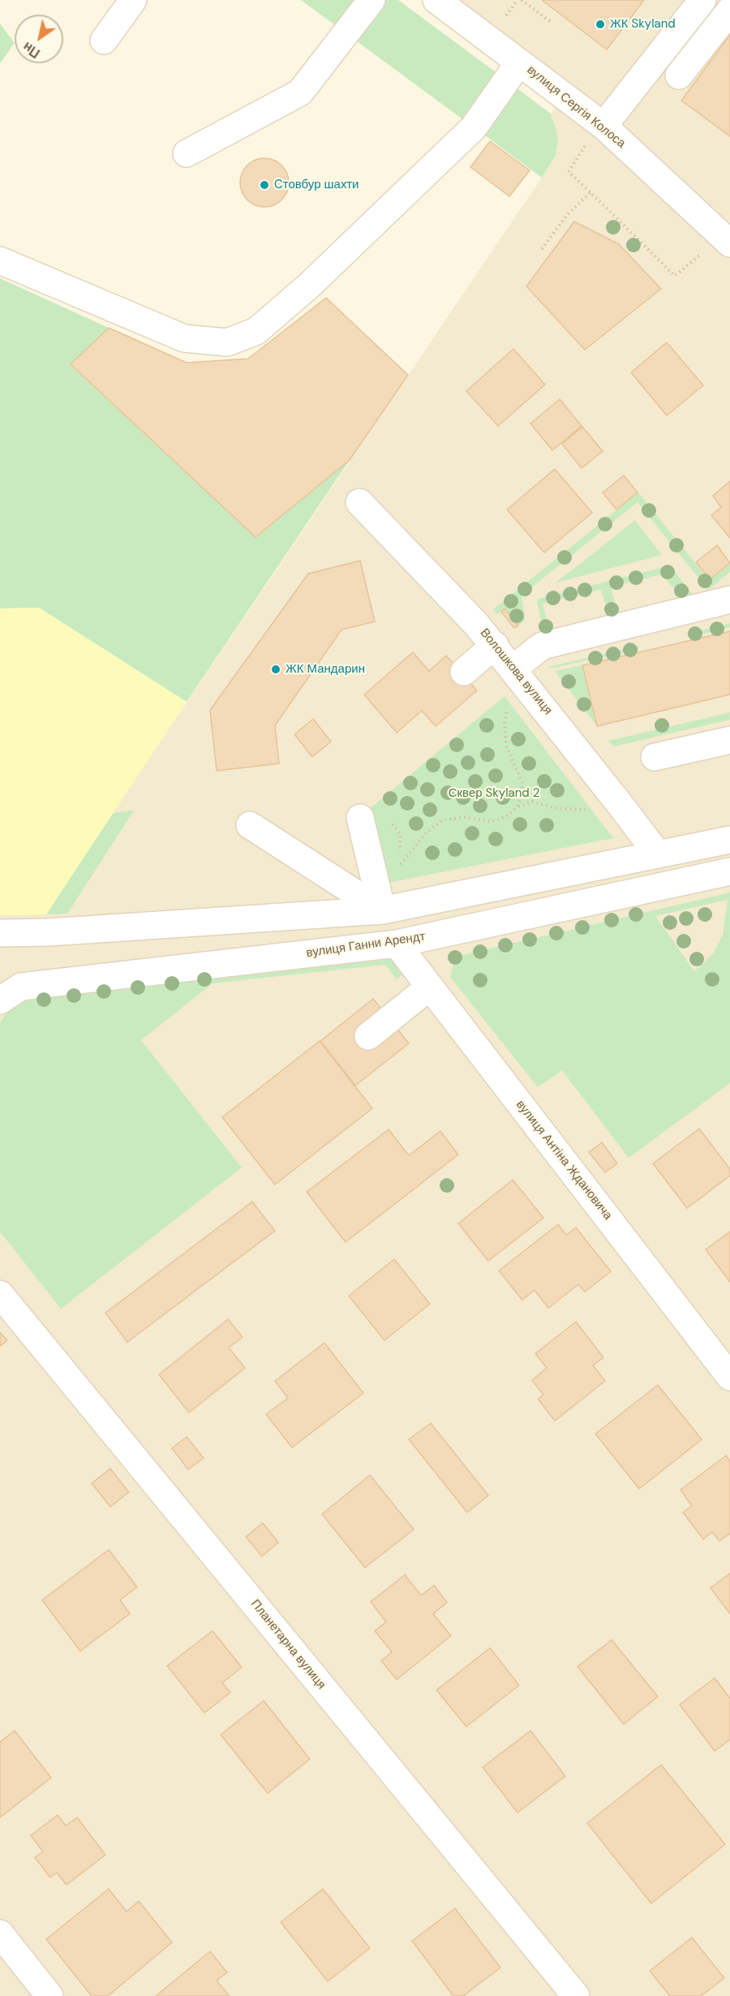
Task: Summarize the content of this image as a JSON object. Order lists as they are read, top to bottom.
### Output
{
  "streets": {
    "street": [
      "вулиця Сергія Колоса",
      "Волошкова вулиця",
      "вулиця Ганни Арендт",
      "вулиця Антіна Ждановича",
      "Планетарна вулиця"
    ]
  },
  "crossings": [
    ["вулиця Ганни Арендт", "вулиця Антіна Ждановича"]
  ],
  "parks": ["Сквер Skyland 2"],
  "places": ["ЖК Skyland", "Cтовбур шахти", "ЖК Мандарин"],
  "north": "bottom left"
}
